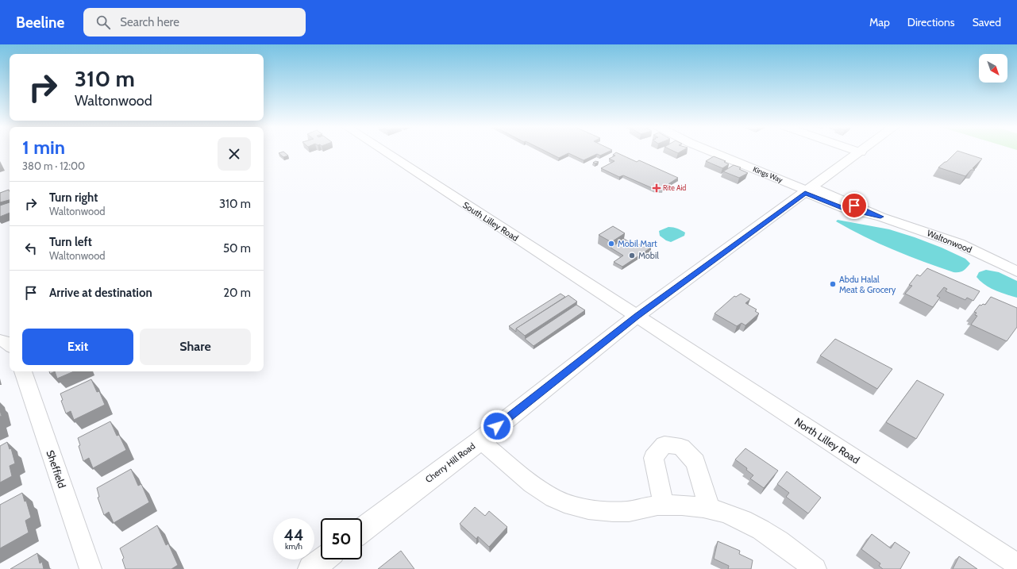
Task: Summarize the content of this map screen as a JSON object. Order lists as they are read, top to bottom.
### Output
{
  "streets": {
    "main road": ["Cherry Hill Road"],
    "street": [
      "Kings Way",
      "South Lilley Road",
      "Waltonwood",
      "North Lilley Road",
      "Sheffield"
    ]
  },
  "crossings": [
    ["Kings Way", "Waltonwood"],
    ["Kings Way", "Cherry Hill Road"],
    ["South Lilley Road", "North Lilley Road"],
    ["South Lilley Road", "Cherry Hill Road"],
    ["Waltonwood", "Cherry Hill Road"],
    ["North Lilley Road", "Cherry Hill Road"]
  ],
  "places": {
    "health": ["Rite Aid"],
    "other": ["Mobil Mart", "Mobil", "Abdu Halal Meat & Grocery"]
  },
  "north": "bottom right",
  "page": {
    "header": "Beeline",
    "search": "Search here",
    "nav": ["Map", "Directions", "Saved"],
    "turn": ["310 m", "Waltonwood"],
    "heading": ["1 min", "380 m · 12:00"],
    "list": [
      {
        "name": "Turn right",
        "note": "Waltonwood",
        "value": "310 m"
      },
      {
        "name": "Turn left",
        "note": "Waltonwood",
        "value": "50 m"
      },
      {
        "name": "Arrive at destination",
        "value": "20 m"
      }
    ],
    "buttons": ["Exit", "Share"],
    "speed": "44 km/h",
    "limit": "50"
  }
}
